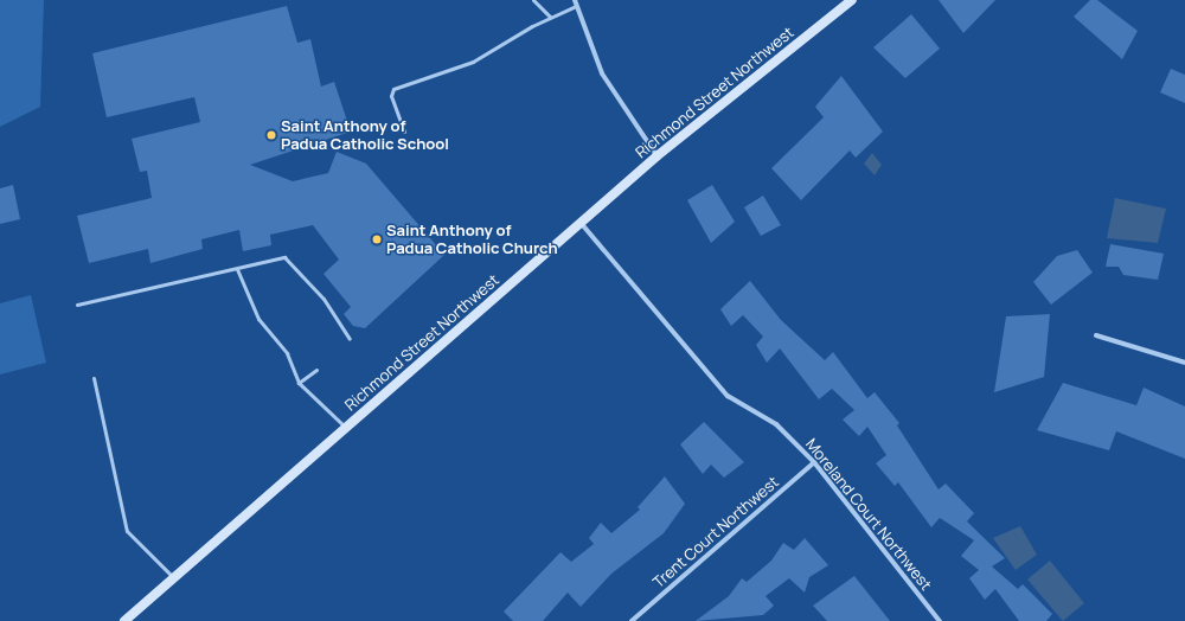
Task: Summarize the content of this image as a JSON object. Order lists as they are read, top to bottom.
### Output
{
  "streets": {
    "street": ["Richmond Street Northwest", "Moreland Court Northwest", "Trent Court Northwest"]
  },
  "crossings": [
    ["Richmond Street Northwest", "Moreland Court Northwest"],
    ["Moreland Court Northwest", "Trent Court Northwest"]
  ],
  "places": ["Saint Anthony of Padua Catholic School", "Saint Anthony of Padua Catholic Church"]
}
